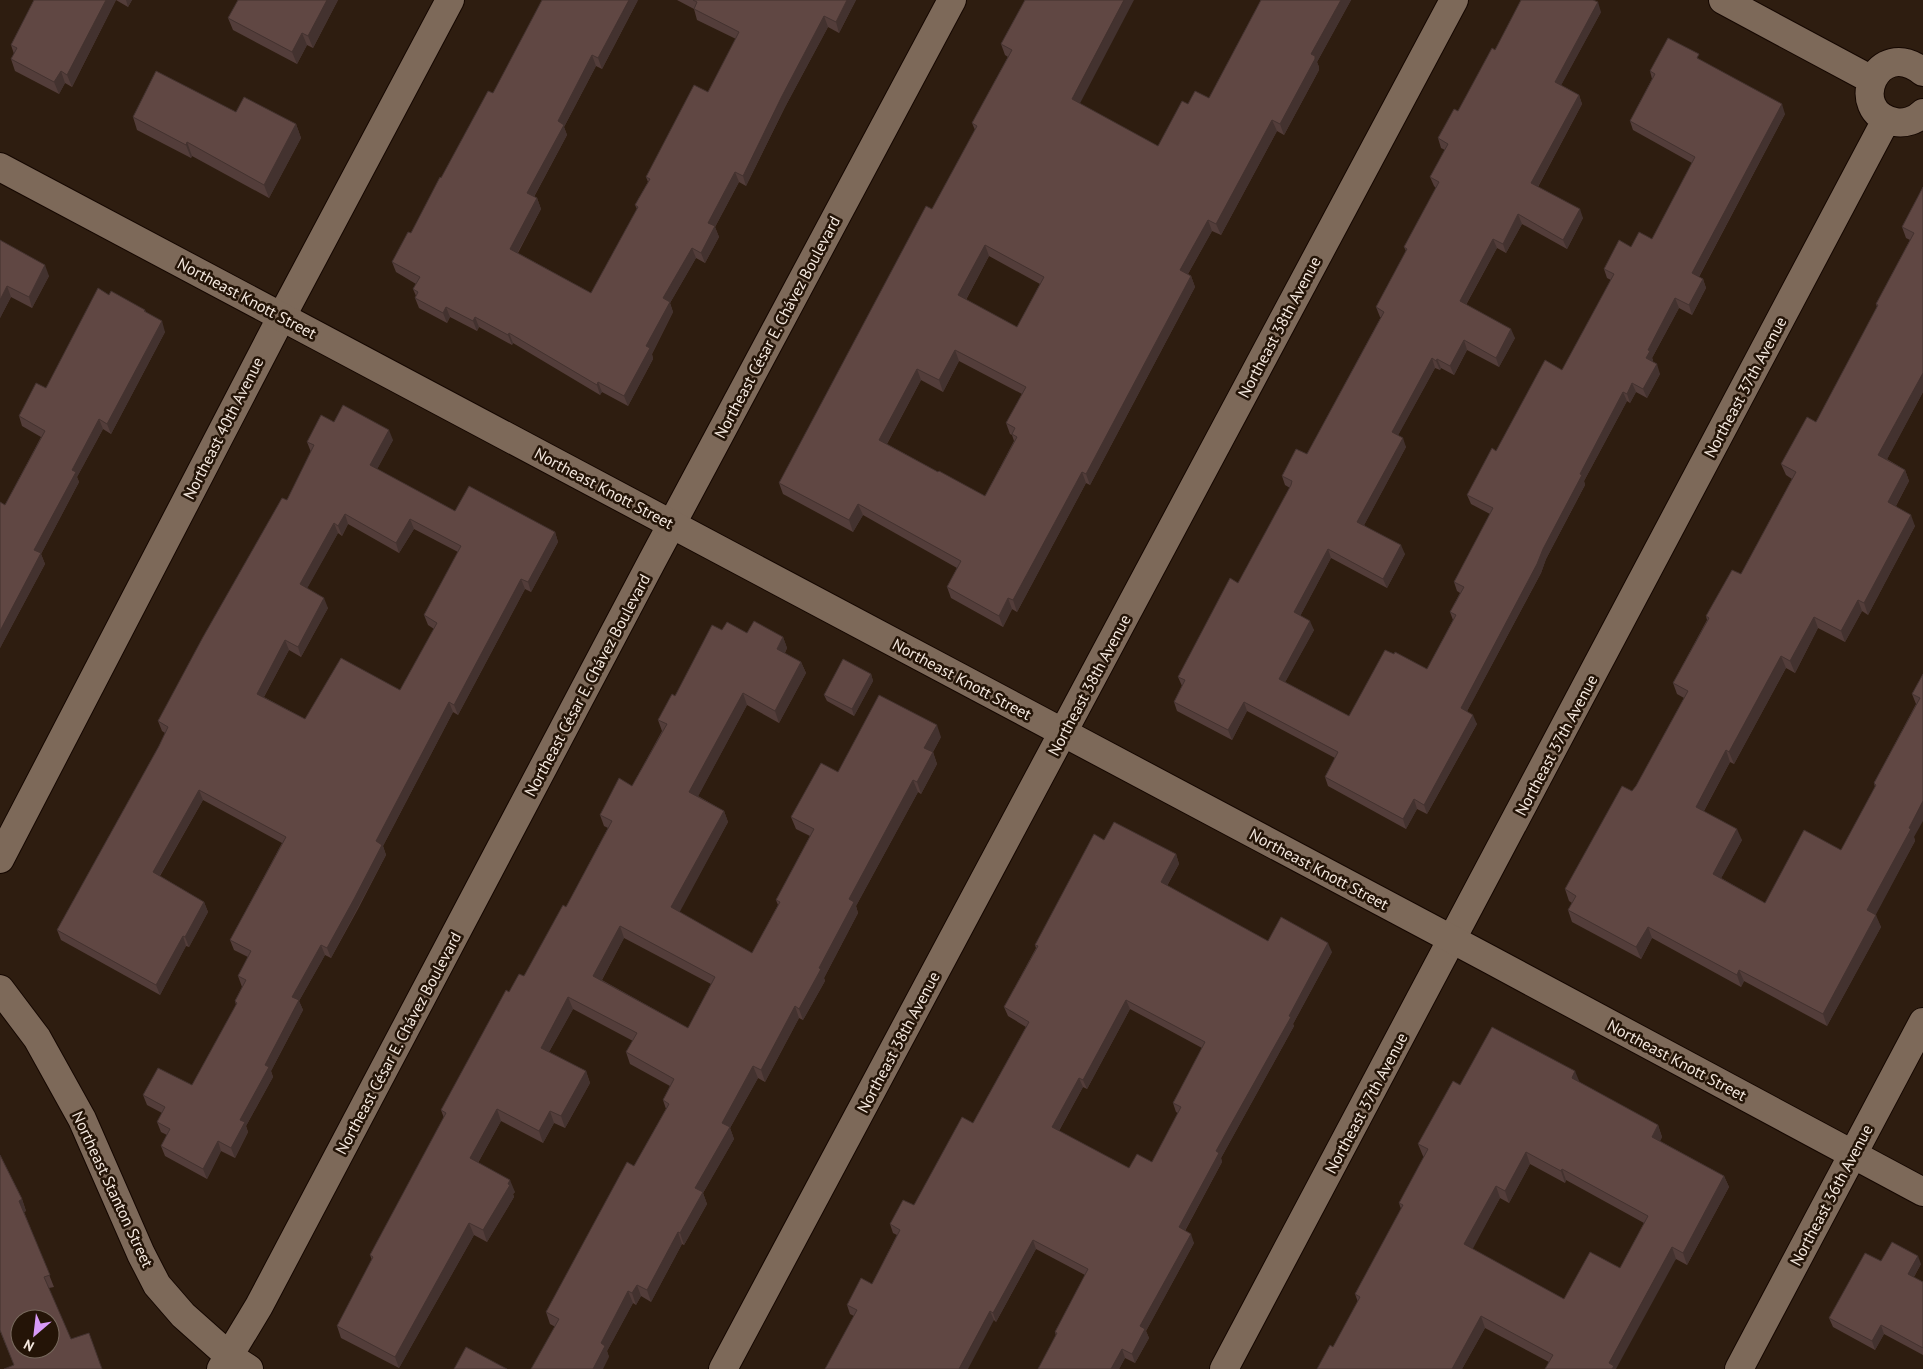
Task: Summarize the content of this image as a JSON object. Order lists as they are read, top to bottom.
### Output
{
  "streets": {
    "street": [
      "Northeast Knott Street",
      "Northeast César E. Chávez Boulevard",
      "Northeast 38th Avenue",
      "Northeast 37th Avenue",
      "Northeast 40th Avenue",
      "Northeast Stanton Street",
      "Northeast 36th Avenue"
    ]
  },
  "crossings": [
    ["Northeast Knott Street", "Northeast César E. Chávez Boulevard"],
    ["Northeast Knott Street", "Northeast 38th Avenue"],
    ["Northeast Knott Street", "Northeast 37th Avenue"],
    ["Northeast Knott Street", "Northeast 40th Avenue"],
    ["Northeast Knott Street", "Northeast 36th Avenue"],
    ["Northeast César E. Chávez Boulevard", "Northeast Stanton Street"]
  ],
  "north": "bottom left"
}
